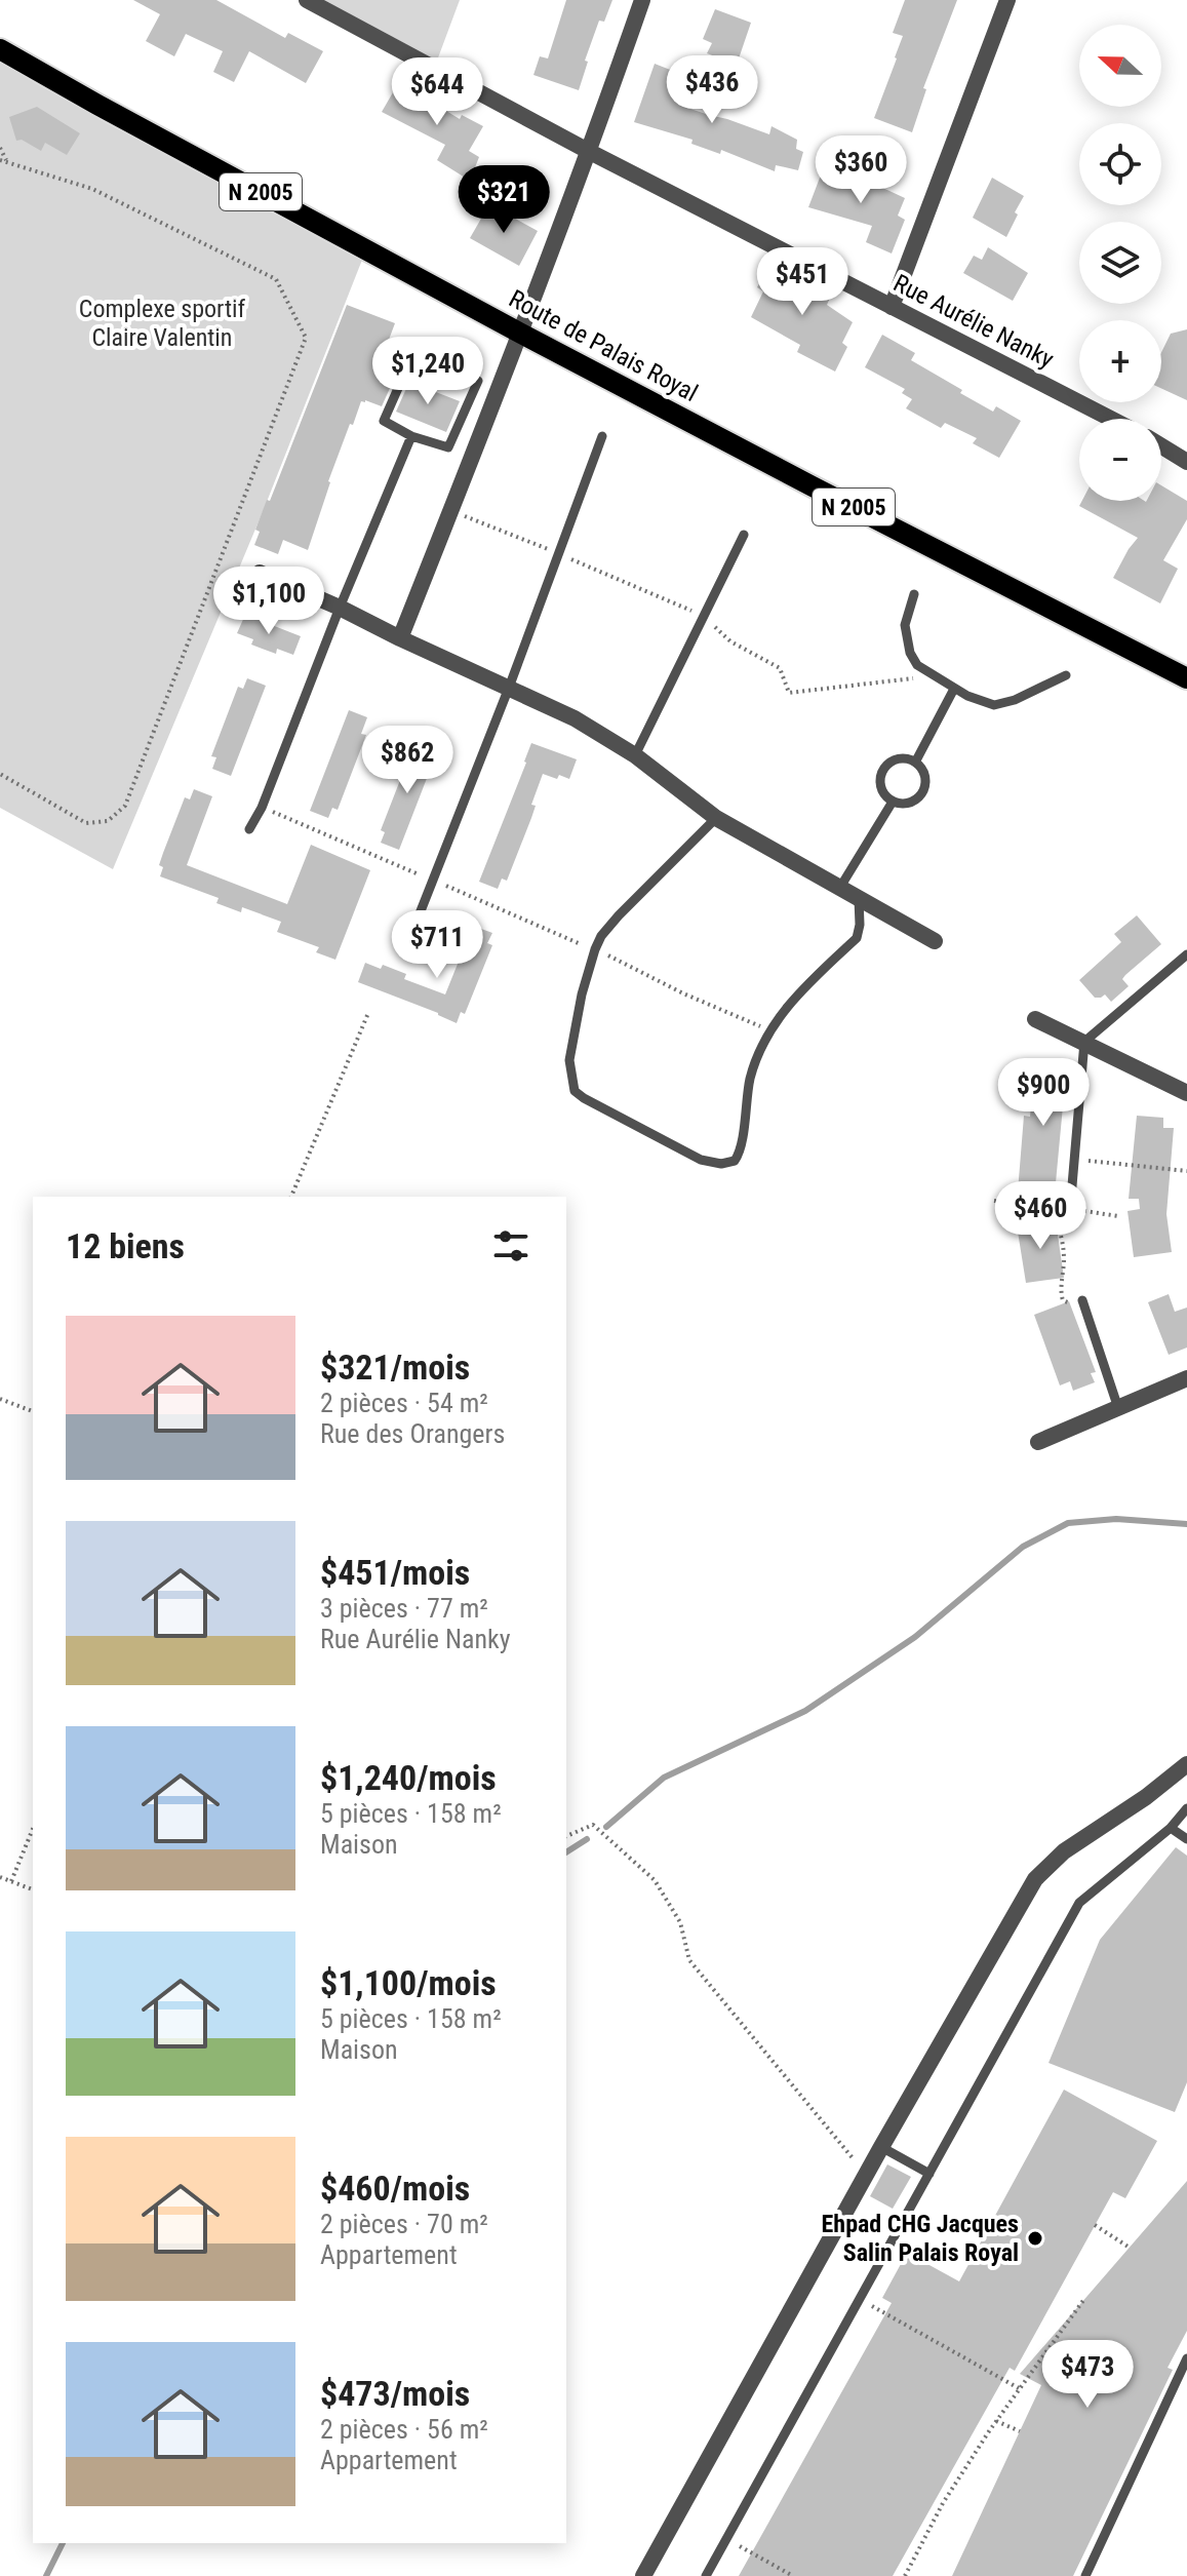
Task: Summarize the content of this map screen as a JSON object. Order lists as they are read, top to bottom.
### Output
{
  "streets": {
    "main road": ["N 2005", "Route de Palais Royal"],
    "street": ["Rue Aurélie Nanky"]
  },
  "parks": ["Complexe sportif Claire Valentin"],
  "places": ["Ehpad CHG Jacques Salin Palais Royal"],
  "north": "left",
  "page": {
    "map_buttons": ["+", "−"],
    "price": [
      "$436",
      "$644",
      "$360",
      "$321",
      "$451",
      "$1,240",
      "$1,100",
      "$862",
      "$711",
      "$900",
      "$460",
      "$473"
    ],
    "heading": "12 biens",
    "list": [
      {
        "name": "$321/mois",
        "note": "2 pièces · 54 m² · Rue des Orangers"
      },
      {
        "name": "$451/mois",
        "note": "3 pièces · 77 m² · Rue Aurélie Nanky"
      },
      {
        "name": "$1,240/mois",
        "note": "5 pièces · 158 m² · Maison"
      },
      {
        "name": "$1,100/mois",
        "note": "5 pièces · 158 m² · Maison"
      },
      {
        "name": "$460/mois",
        "note": "2 pièces · 70 m² · Appartement"
      },
      {
        "name": "$473/mois",
        "note": "2 pièces · 56 m² · Appartement"
      }
    ]
  }
}
